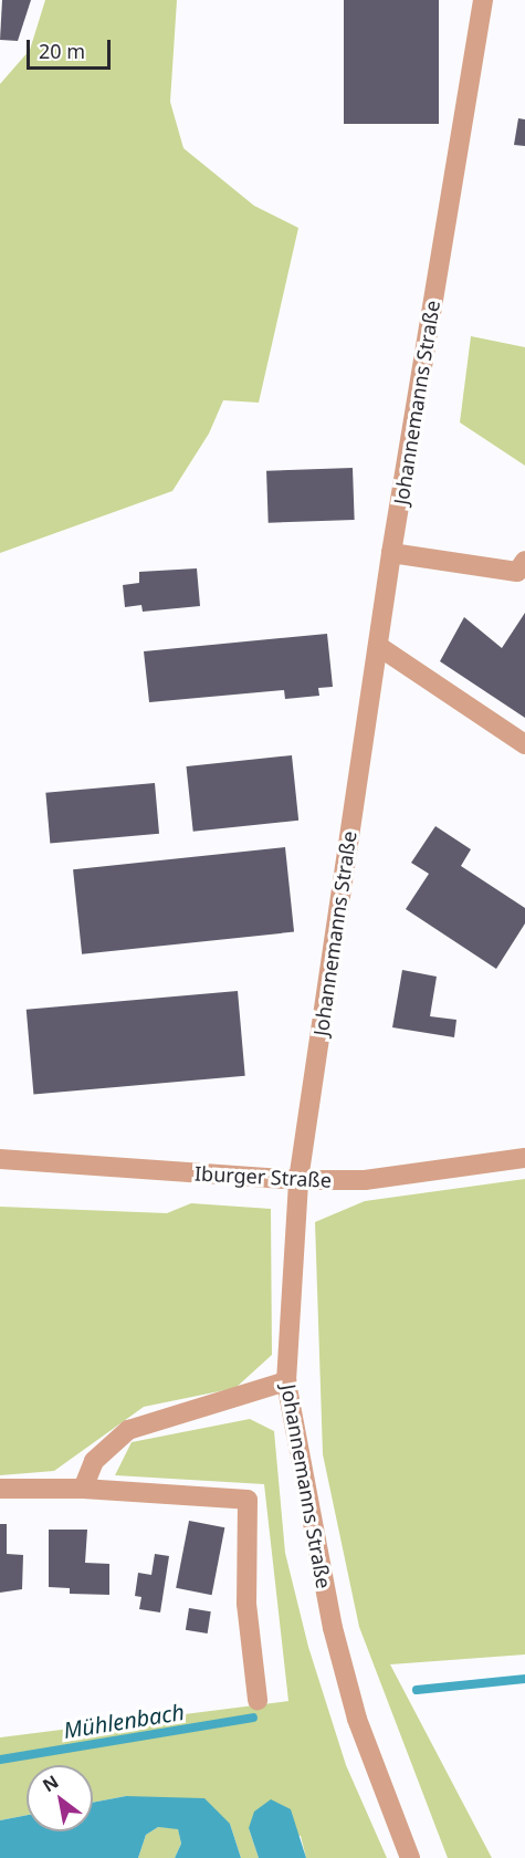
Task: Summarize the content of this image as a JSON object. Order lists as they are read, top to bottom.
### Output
{
  "streets": {
    "street": ["Johannemanns Straße", "Iburger Straße"]
  },
  "crossings": [
    ["Johannemanns Straße", "Iburger Straße"]
  ],
  "water": ["Mühlenbach"],
  "scale_bar": "20 m",
  "north": "top left"
}
